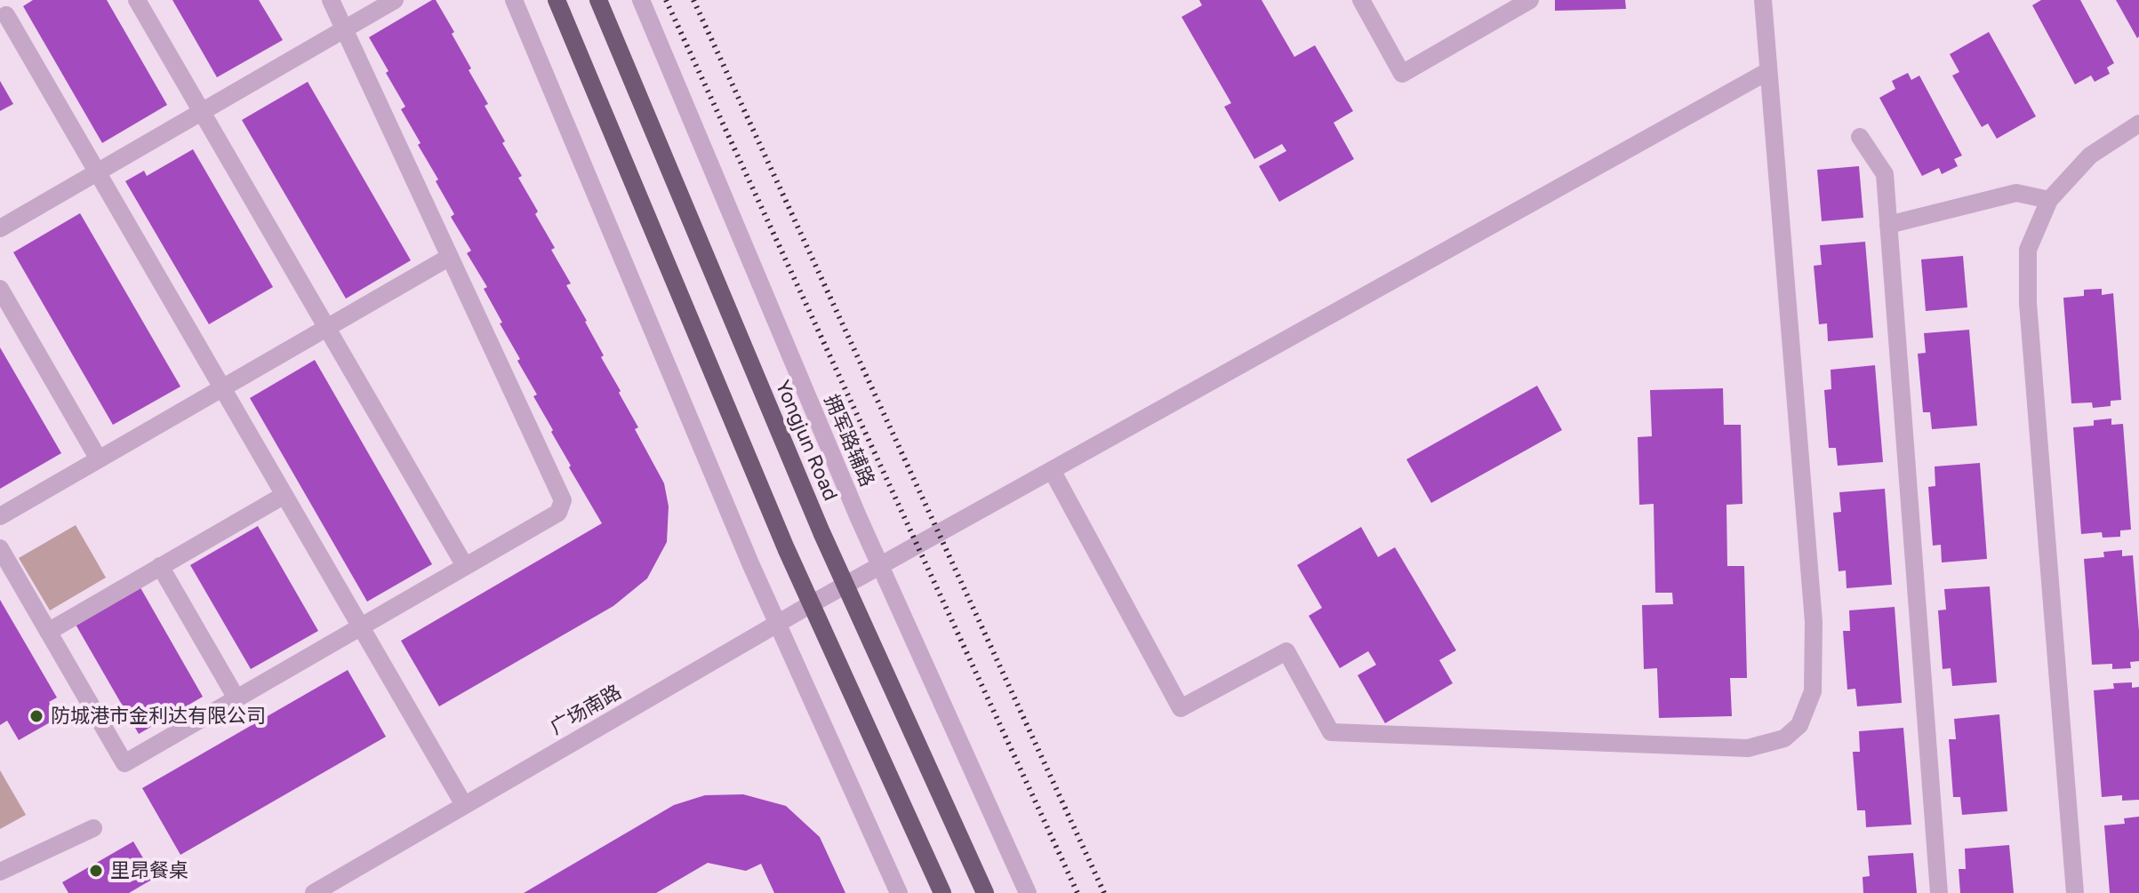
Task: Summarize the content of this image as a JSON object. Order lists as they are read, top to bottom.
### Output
{
  "streets": {
    "main road": ["Yongjun Road"],
    "street": ["拥军路辅路", "广场南路"]
  },
  "crossings": [
    ["Yongjun Road", "广场南路"],
    ["拥军路辅路", "广场南路"]
  ],
  "places": ["防城港市金利达有限公司", "里昂餐桌"]
}
